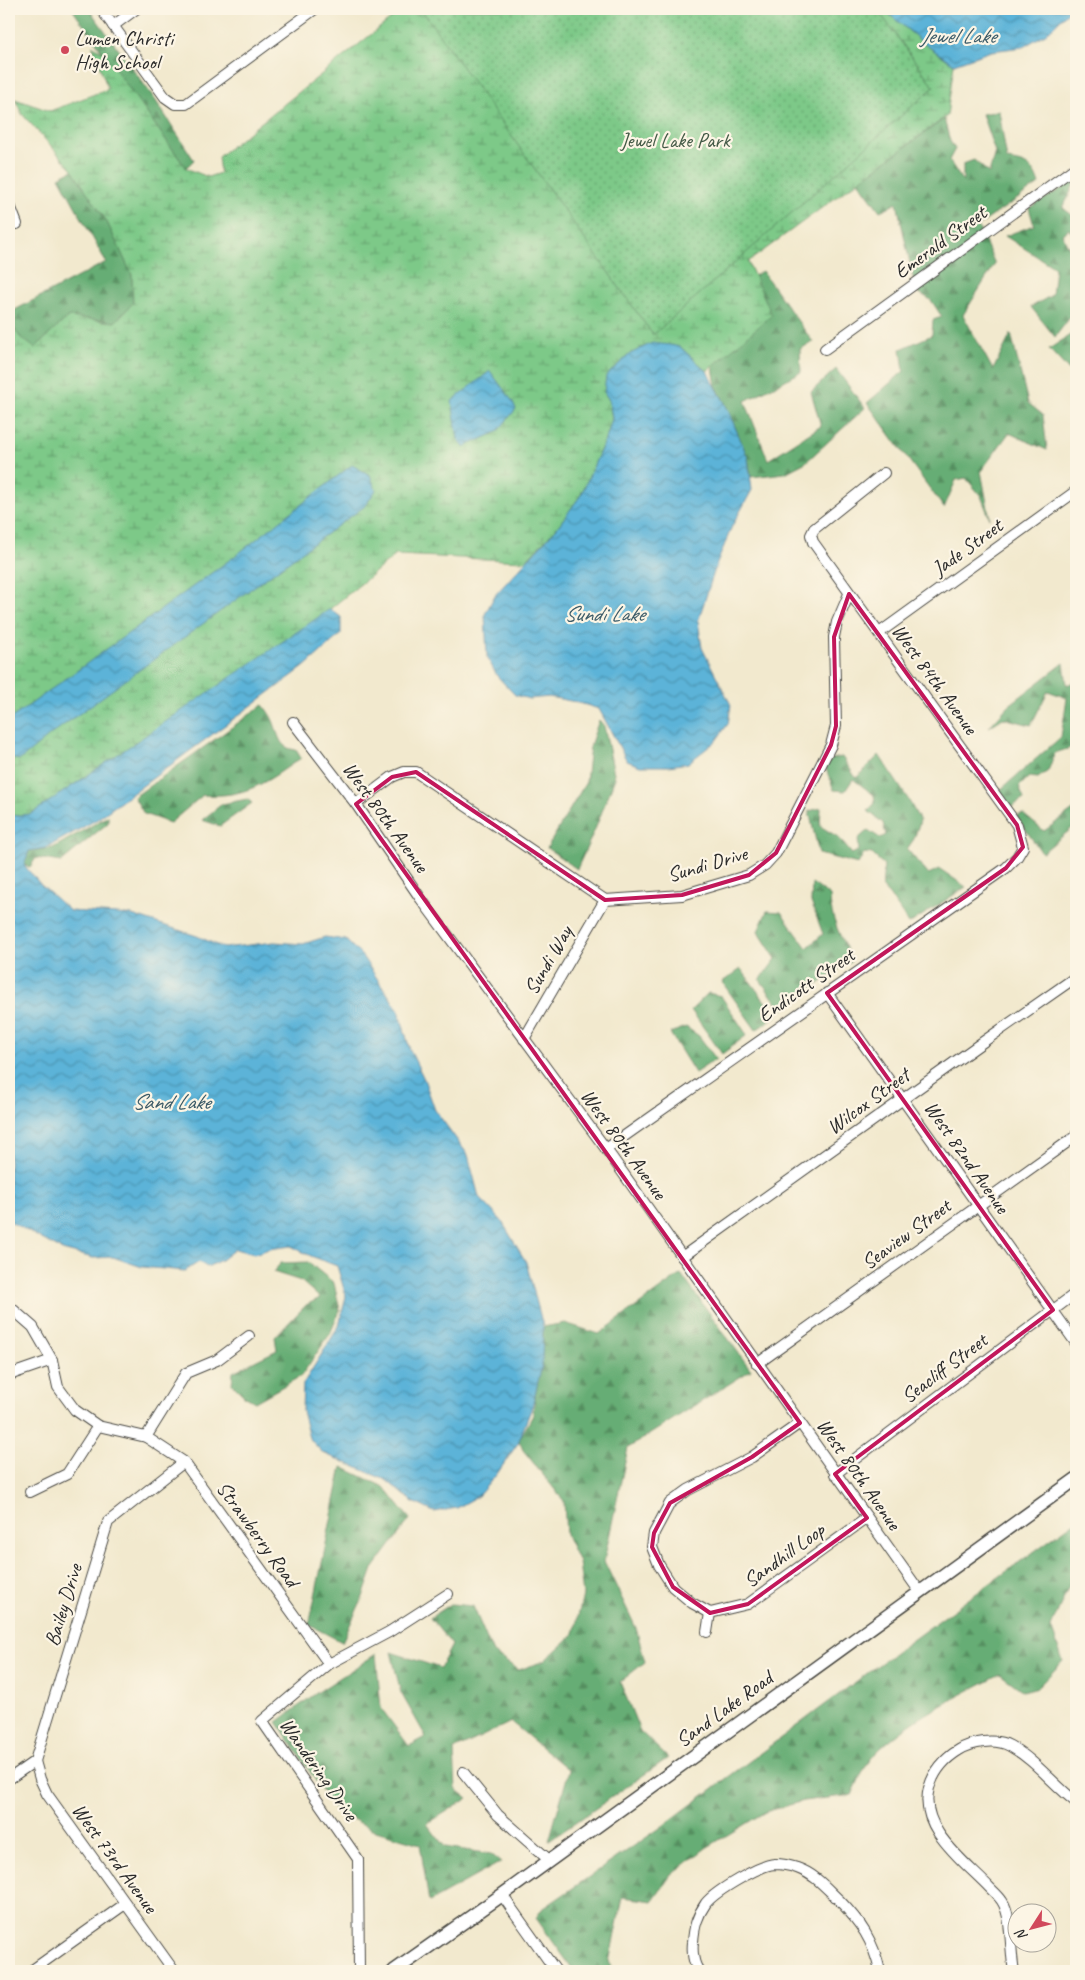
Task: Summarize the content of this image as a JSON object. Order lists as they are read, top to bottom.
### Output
{
  "streets": {
    "main road": ["Sand Lake Road"],
    "street": [
      "Emerald Street",
      "Jade Street",
      "West 84th Avenue",
      "West 80th Avenue",
      "Sundi Drive",
      "Sundi Way",
      "Endicott Street",
      "Wilcox Street",
      "West 82nd Avenue",
      "Seaview Street",
      "Seacliff Street",
      "Strawberry Road",
      "Sandhill Loop",
      "Bailey Drive",
      "Wandering Drive",
      "West 73rd Avenue"
    ]
  },
  "crossings": [
    ["Jade Street", "West 84th Avenue"],
    ["West 84th Avenue", "Sundi Drive"],
    ["West 84th Avenue", "Endicott Street"],
    ["West 80th Avenue", "Sundi Way"],
    ["West 80th Avenue", "Endicott Street"],
    ["West 80th Avenue", "Wilcox Street"],
    ["West 80th Avenue", "Seaview Street"],
    ["West 80th Avenue", "Seacliff Street"],
    ["West 80th Avenue", "Sandhill Loop"],
    ["West 80th Avenue", "Sand Lake Road"],
    ["Sundi Drive", "Sundi Way"],
    ["Endicott Street", "West 82nd Avenue"],
    ["Wilcox Street", "West 82nd Avenue"],
    ["West 82nd Avenue", "Seaview Street"],
    ["West 82nd Avenue", "Seacliff Street"],
    ["Strawberry Road", "Bailey Drive"],
    ["Strawberry Road", "Wandering Drive"],
    ["Bailey Drive", "West 73rd Avenue"]
  ],
  "water": ["Jewel Lake", "Sundi Lake", "Sand Lake"],
  "parks": ["Jewel Lake Park"],
  "places": ["Lumen Christi High School"],
  "north": "bottom left"
}
